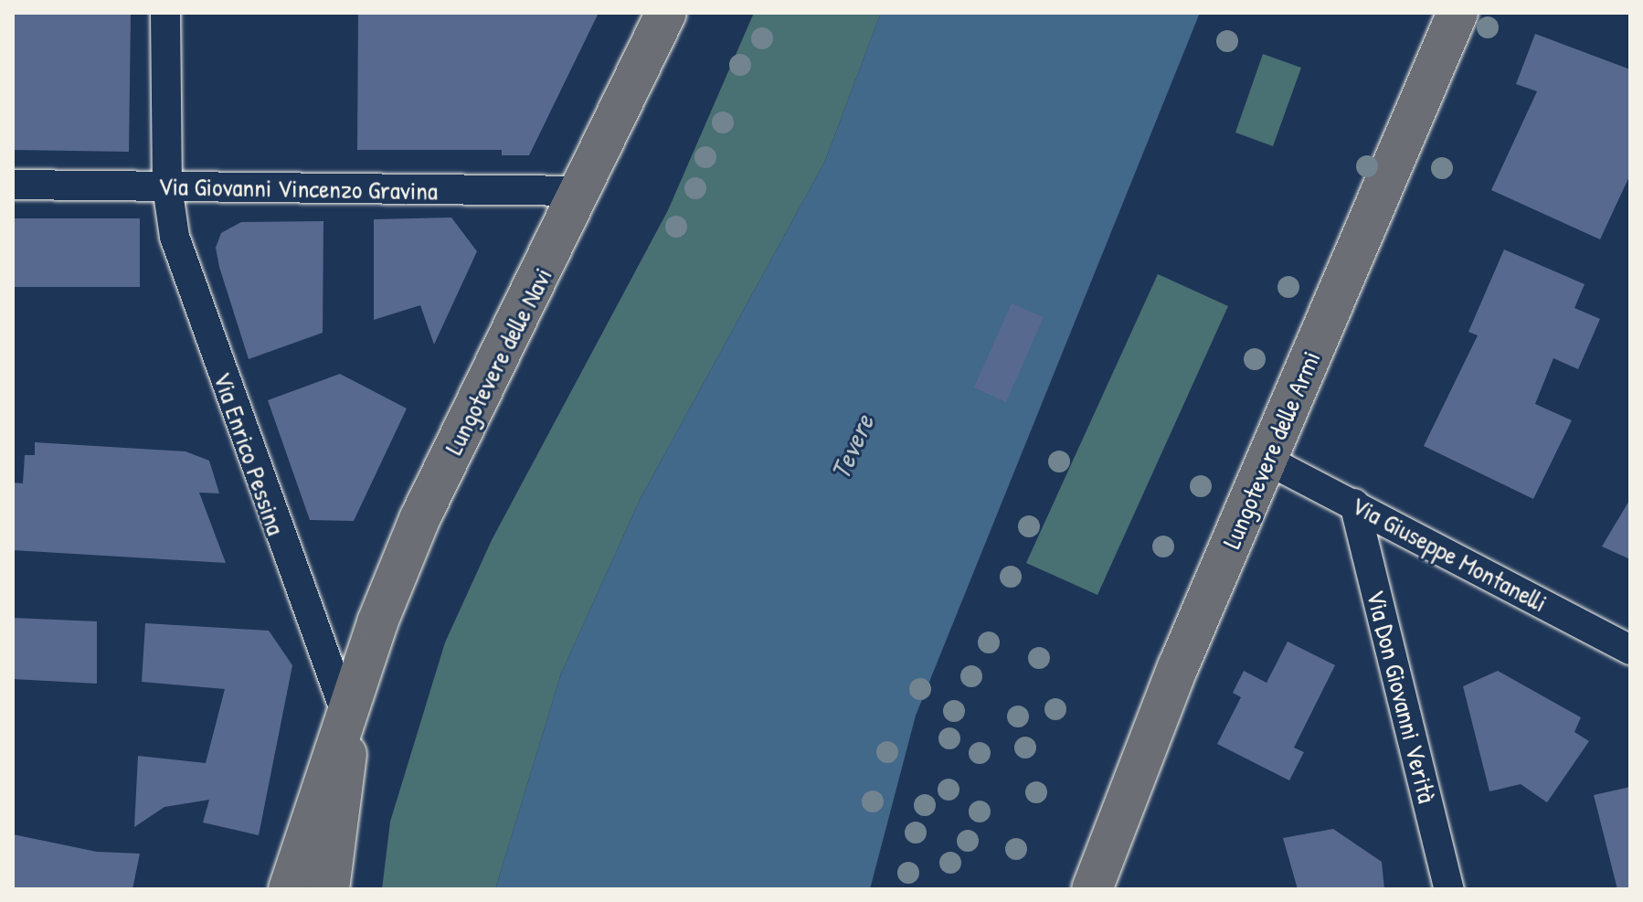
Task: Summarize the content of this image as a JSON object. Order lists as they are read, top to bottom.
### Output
{
  "streets": {
    "main road": ["Lungotevere delle Navi", "Lungotevere delle Armi"],
    "street": [
      "Via Giovanni Vincenzo Gravina",
      "Via Enrico Pessina",
      "Via Giuseppe Montanelli",
      "Via Don Giovanni Verità"
    ]
  },
  "crossings": [
    ["Via Giovanni Vincenzo Gravina", "Lungotevere delle Navi"],
    ["Via Giovanni Vincenzo Gravina", "Via Enrico Pessina"],
    ["Lungotevere delle Navi", "Via Enrico Pessina"],
    ["Lungotevere delle Armi", "Via Giuseppe Montanelli"],
    ["Via Giuseppe Montanelli", "Via Don Giovanni Verità"]
  ],
  "water": ["Tevere"]
}
